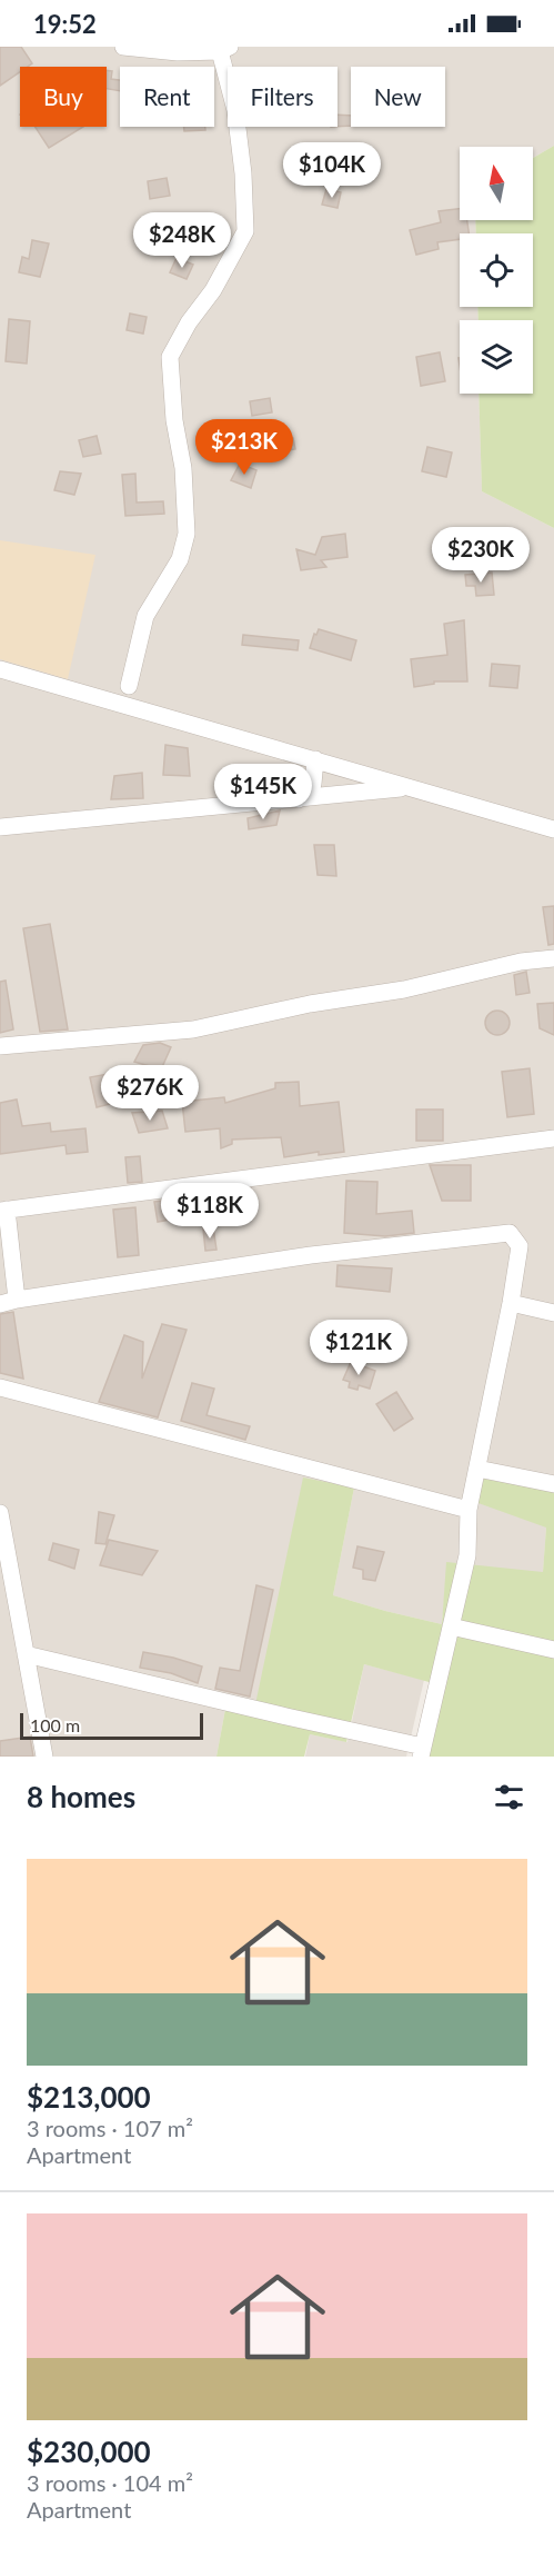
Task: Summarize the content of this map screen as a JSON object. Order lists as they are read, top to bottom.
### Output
{
  "scale_bar": "100 m",
  "north": "top",
  "page": {
    "status": "19:52",
    "chip": [
      "Buy",
      "Rent",
      "Filters",
      "New"
    ],
    "price": [
      "$104K",
      "$248K",
      "$213K",
      "$230K",
      "$145K",
      "$276K",
      "$118K",
      "$121K"
    ],
    "scale": "100 m",
    "heading": "8 homes",
    "list": [
      {
        "name": "$213,000",
        "note": "3 rooms · 107 m² · Apartment"
      },
      {
        "name": "$230,000",
        "note": "3 rooms · 104 m² · Apartment"
      }
    ]
  }
}
